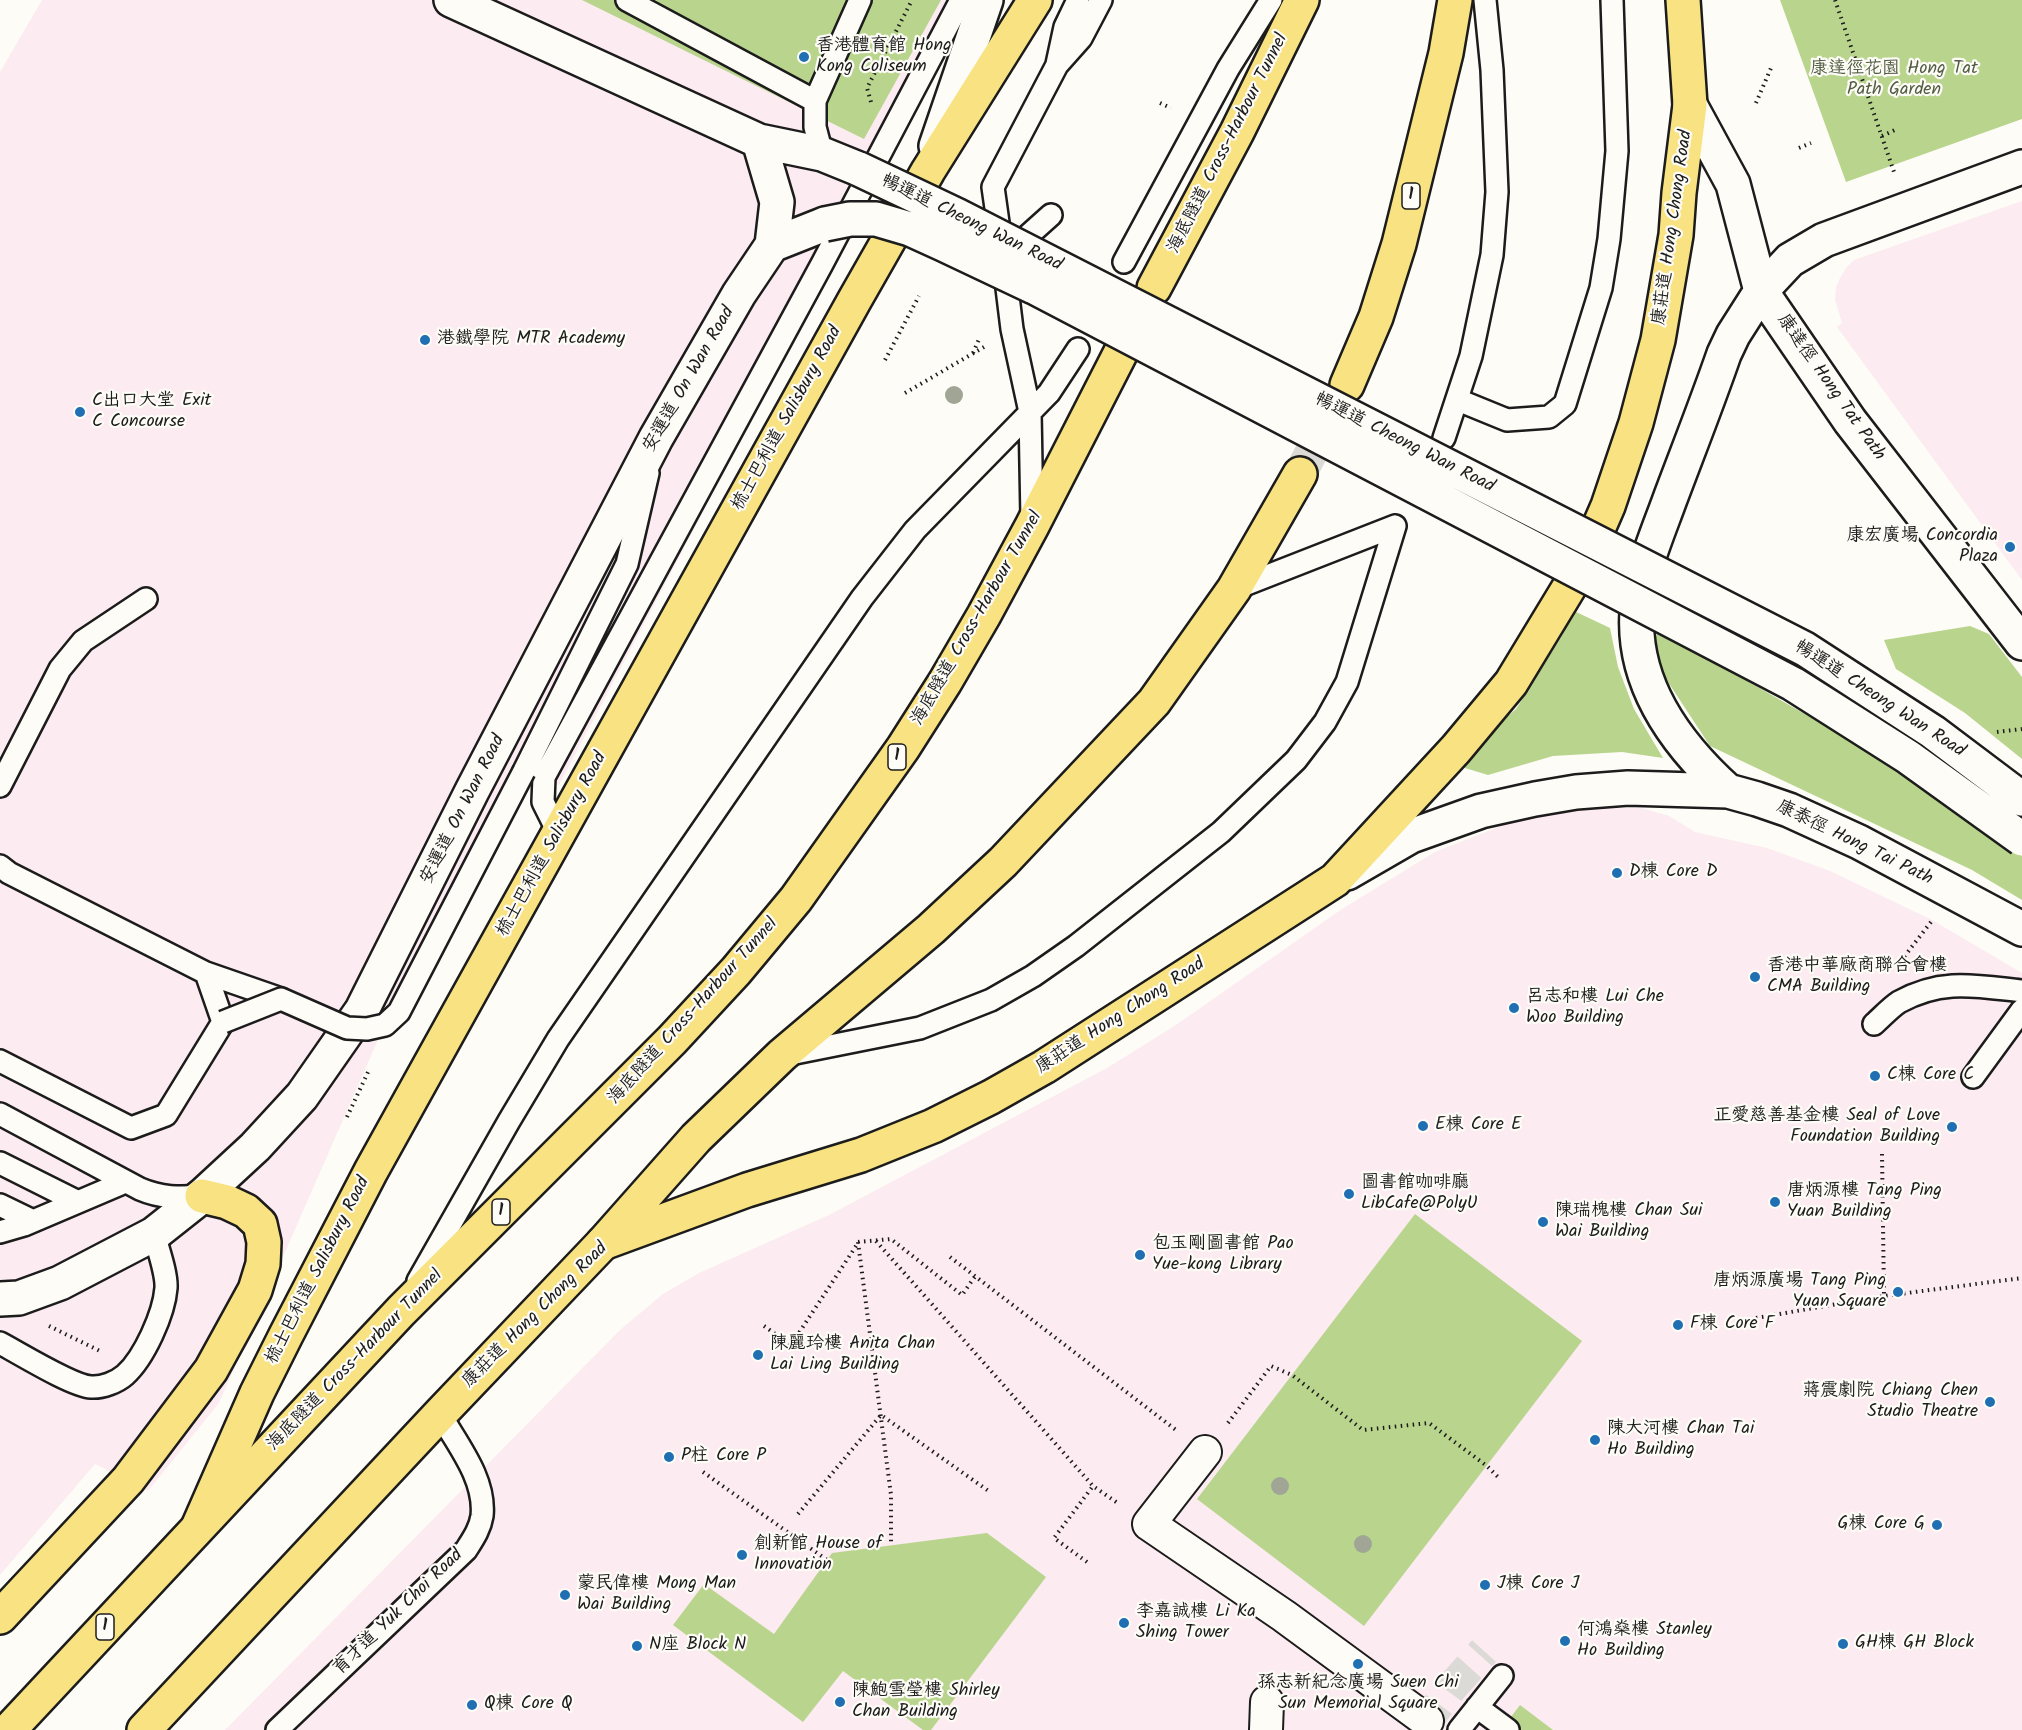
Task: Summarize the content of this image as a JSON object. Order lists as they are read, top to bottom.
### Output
{
  "streets": {
    "main road": [
      "海底隧道 Cross-Harbour Tunnel",
      "1",
      "康莊道 Hong Chong Road",
      "梳士巴利道 Salisbury Road"
    ],
    "street": [
      "暢運道 Cheong Wan Road",
      "安運道 On Wan Road",
      "康達徑 Hong Tat Path",
      "康泰徑 Hong Tai Path"
    ],
    "lane": ["育才道 Yuk Choi Road"]
  },
  "crossings": [
    ["海底隧道 Cross-Harbour Tunnel", "1"],
    ["海底隧道 Cross-Harbour Tunnel", "梳士巴利道 Salisbury Road"],
    ["1", "梳士巴利道 Salisbury Road"],
    ["暢運道 Cheong Wan Road", "安運道 On Wan Road"],
    ["康莊道 Hong Chong Road", "康達徑 Hong Tat Path"],
    ["康莊道 Hong Chong Road", "康泰徑 Hong Tai Path"],
    ["康莊道 Hong Chong Road", "育才道 Yuk Choi Road"]
  ],
  "parks": ["康達徑花園 Hong Tat Path Garden"],
  "places": [
    "香港體育館 Hong Kong Coliseum",
    "港鐵學院 MTR Academy",
    "C出口大堂 Exit C Concourse",
    "康宏廣場 Concordia Plaza",
    "D棟 Core D",
    "香港中華廠商聯合會樓 CMA Building",
    "呂志和樓 Lui Che Woo Building",
    "C棟 Core C",
    "E棟 Core E",
    "正愛慈善基金樓 Seal of Love Foundation Building",
    "圖書館咖啡廳 LibCafe@PolyU",
    "唐炳源樓 Tang Ping Yuan Building",
    "陳瑞槐樓 Chan Sui Wai Building",
    "包玉剛圖書館 Pao Yue-kong Library",
    "唐炳源廣場 Tang Ping Yuan Square",
    "F棟 Core F",
    "陳麗玲樓 Anita Chan Lai Ling Building",
    "蔣震劇院 Chiang Chen Studio Theatre",
    "陳大河樓 Chan Tai Ho Building",
    "P柱 Core P",
    "G棟 Core G",
    "創新館 House of Innovation",
    "J棟 Core J",
    "蒙民偉樓 Mong Man Wai Building",
    "李嘉誠樓 Li Ka Shing Tower",
    "何鴻燊樓 Stanley Ho Building",
    "GH棟 GH Block",
    "N座 Block N",
    "孫志新紀念廣場 Suen Chi Sun Memorial Square",
    "陳鮑雪瑩樓 Shirley Chan Building",
    "Q棟 Core Q"
  ]
}
